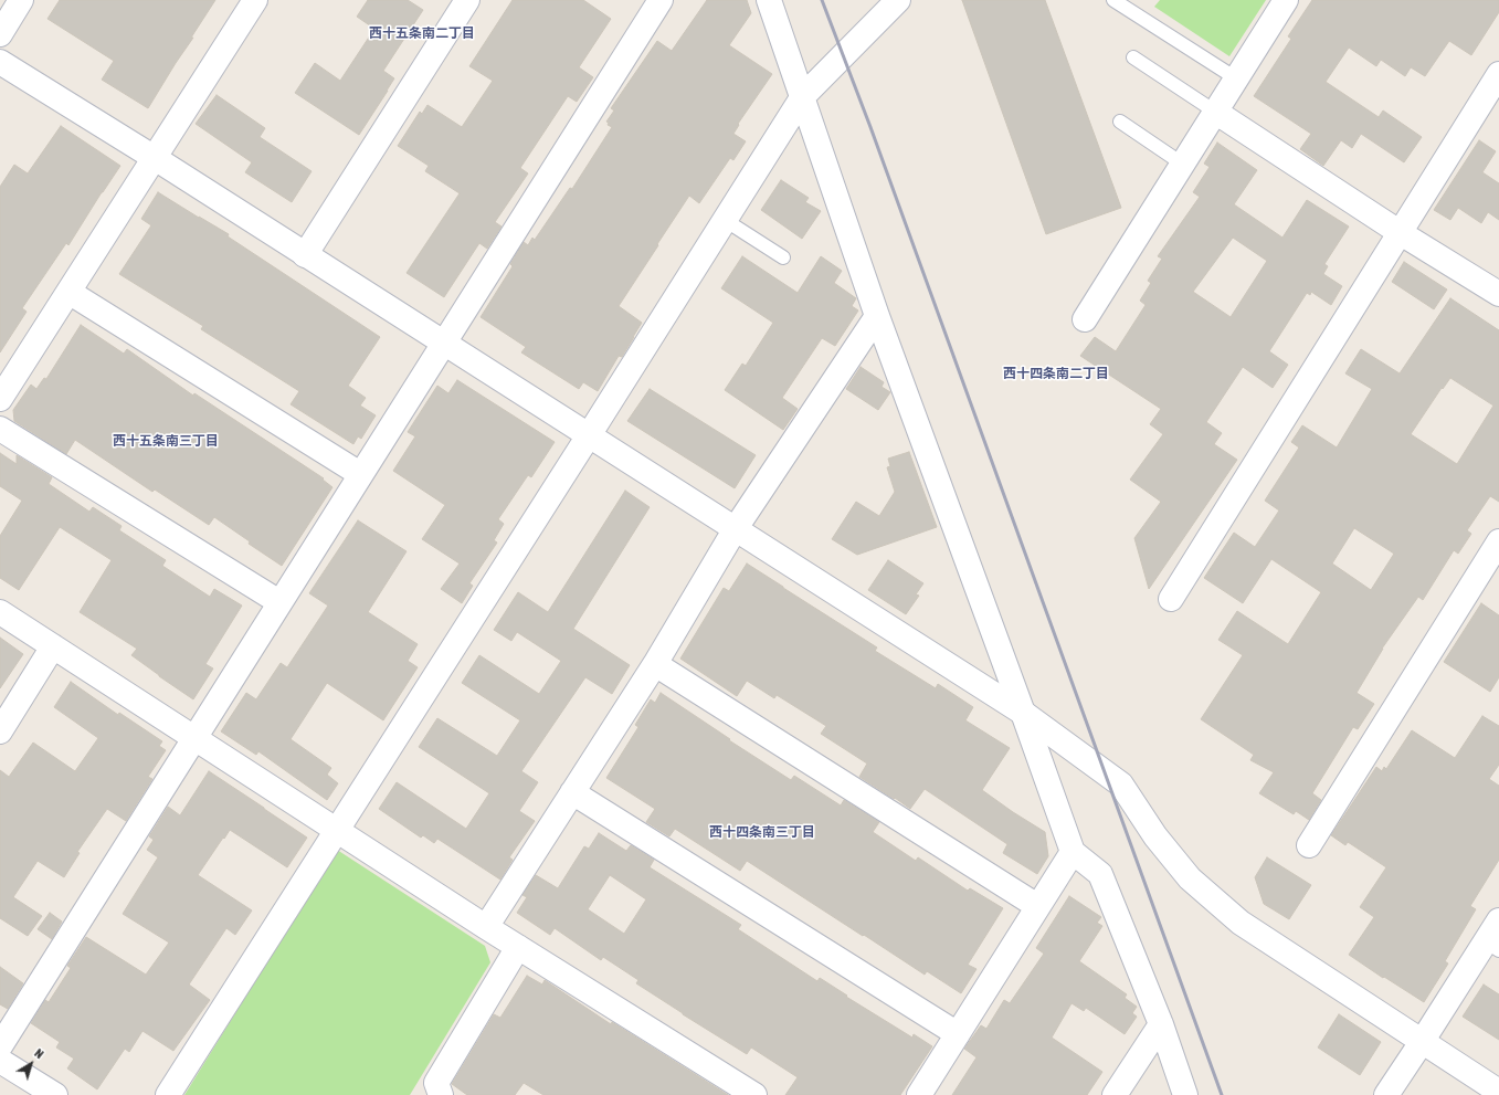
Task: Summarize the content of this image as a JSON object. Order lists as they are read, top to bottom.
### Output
{
  "districts": [
    "西十五条南二丁目",
    "西十四条南二丁目",
    "西十五条南三丁目",
    "西十四条南三丁目"
  ],
  "north": "top right"
}
